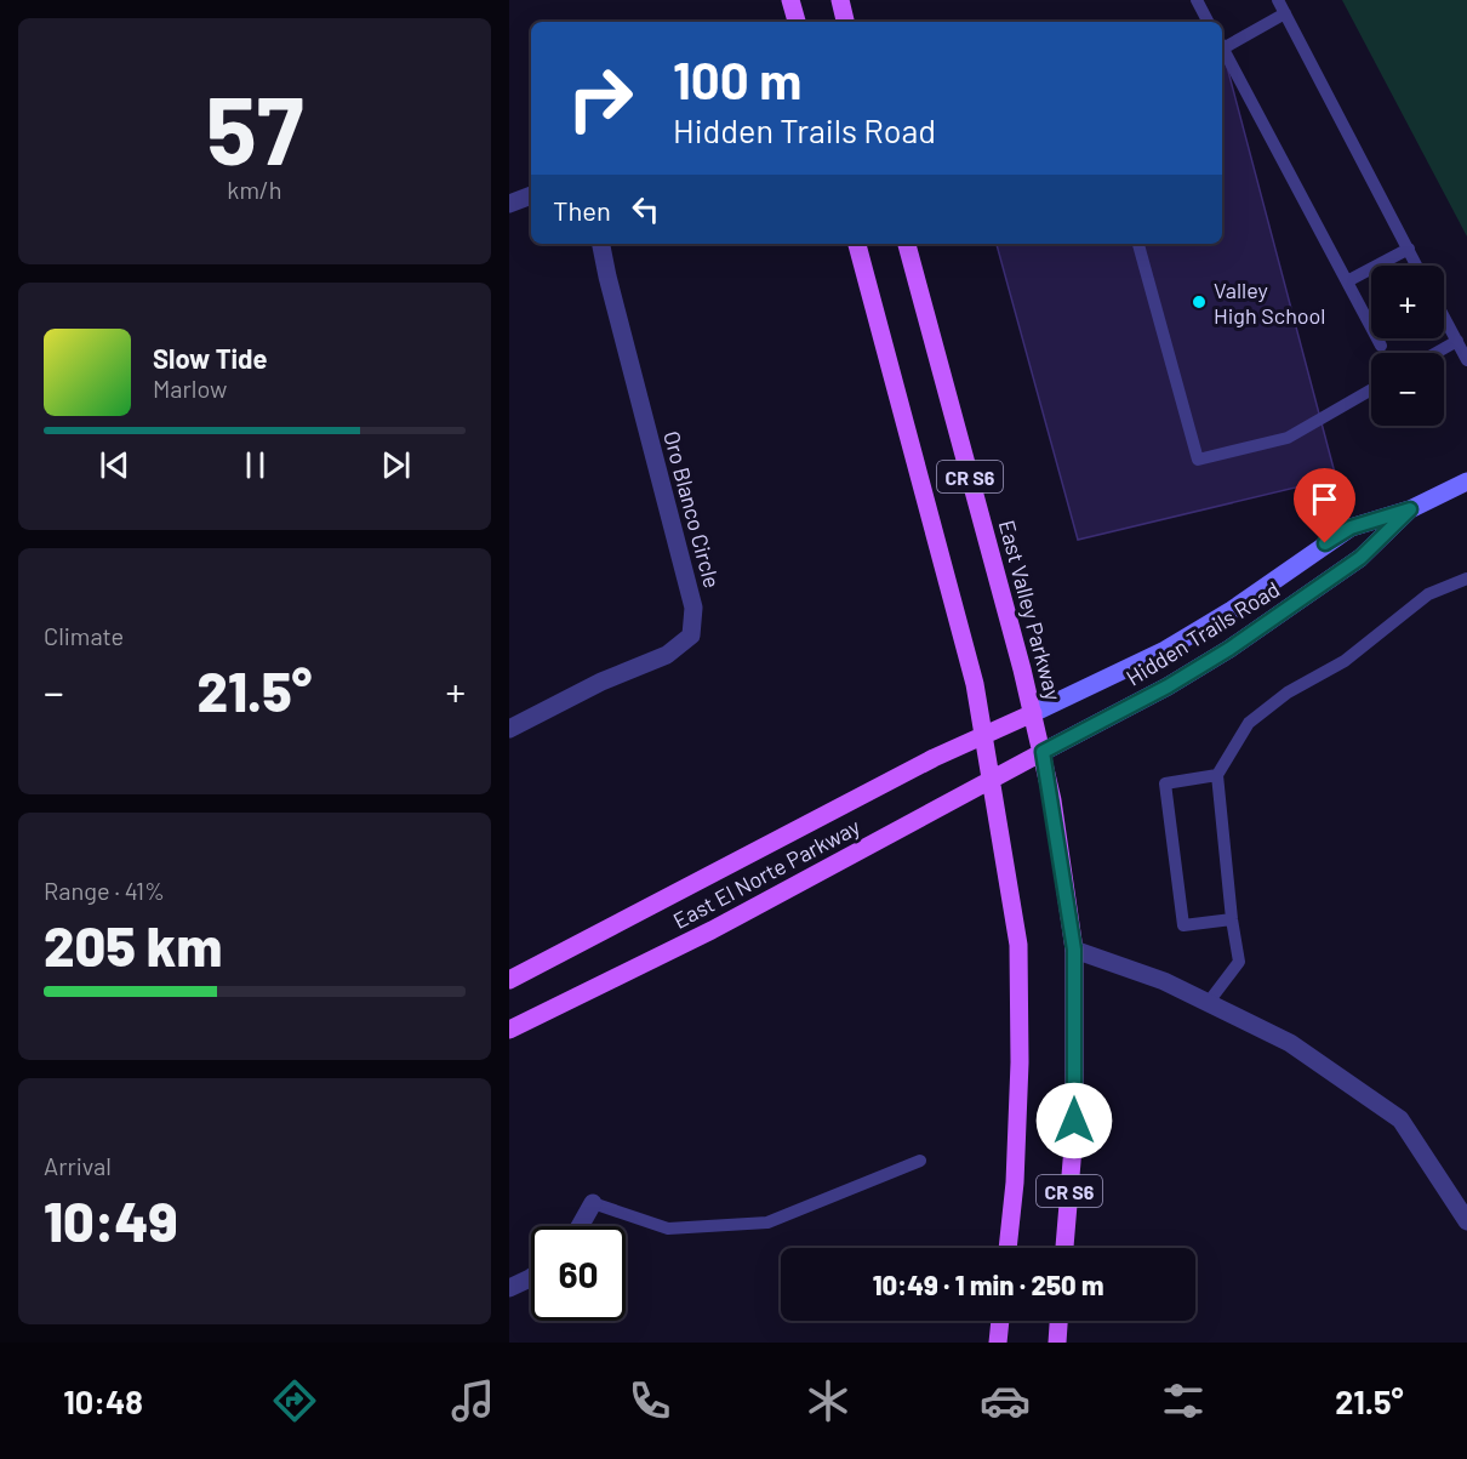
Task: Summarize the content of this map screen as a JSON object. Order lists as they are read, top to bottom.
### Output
{
  "streets": {
    "main road": ["CR S6", "East Valley Parkway", "East El Norte Parkway"],
    "street": ["Oro Blanco Circle", "Hidden Trails Road"]
  },
  "crossings": [
    ["CR S6", "East El Norte Parkway"],
    ["East Valley Parkway", "Hidden Trails Road"],
    ["East Valley Parkway", "East El Norte Parkway"],
    ["Hidden Trails Road", "East El Norte Parkway"]
  ],
  "places": ["Valley High School"],
  "page": {
    "tile": [
      ["57", "km/h"],
      "Climate",
      ["Range · 41%", "205 km"],
      ["Arrival", "10:49"]
    ],
    "turn": ["100 m", "Hidden Trails Road"],
    "then": "Then",
    "map_buttons": ["+", "−"],
    "song": ["Slow Tide", "Marlow"],
    "heat": ["−", "21.5°", "+"],
    "limit": "60",
    "trip": "10:49 · 1 min · 250 m",
    "tabs": ["10:48", "21.5°"]
  }
}
